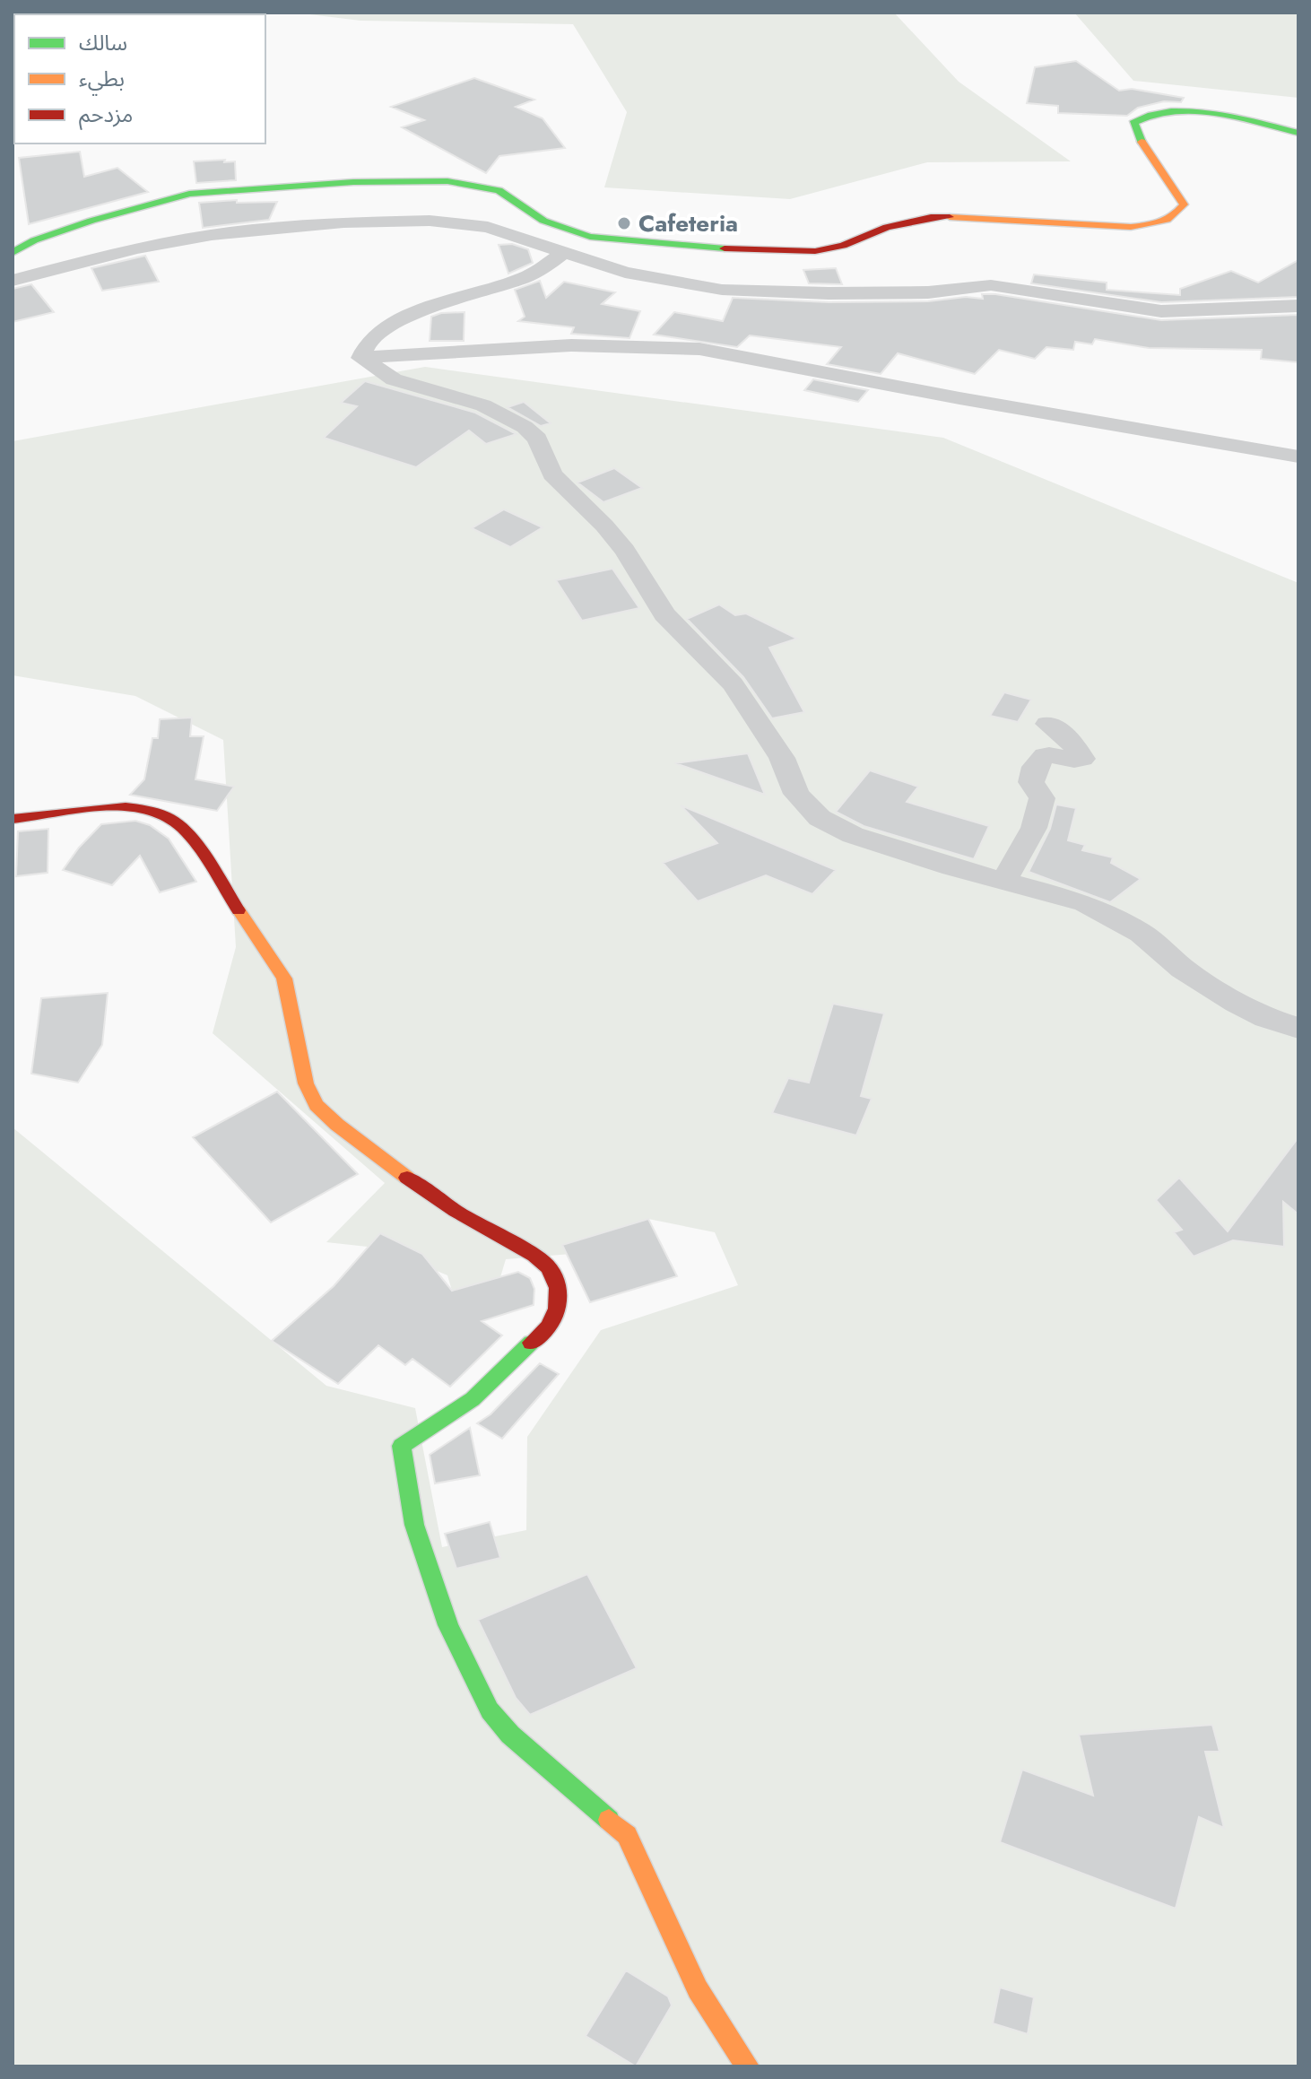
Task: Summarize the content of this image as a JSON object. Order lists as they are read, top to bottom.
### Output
{
  "places": ["Cafeteria"],
  "legend": ["سالك", "بطيء", "مزدحم"]
}
